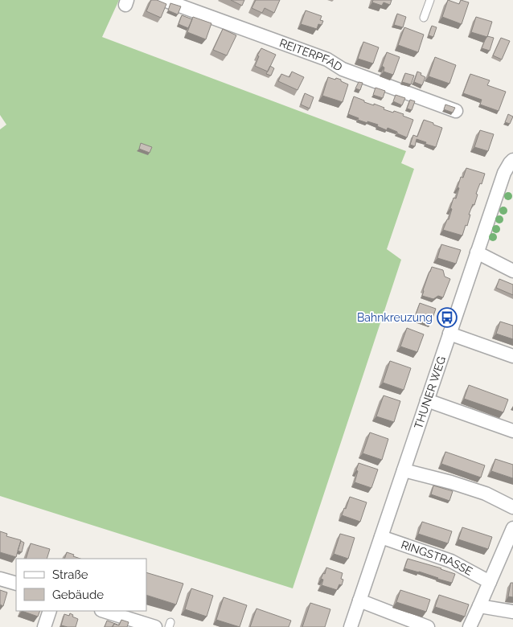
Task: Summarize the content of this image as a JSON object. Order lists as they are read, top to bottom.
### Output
{
  "streets": {
    "street": ["REITERPFAD", "THUNER WEG", "RINGSTRASSE"]
  },
  "crossings": [
    ["THUNER WEG", "RINGSTRASSE"]
  ],
  "places": {
    "bus stop": ["Bahnkreuzung"]
  },
  "legend": ["Straße", "Gebäude"]
}
